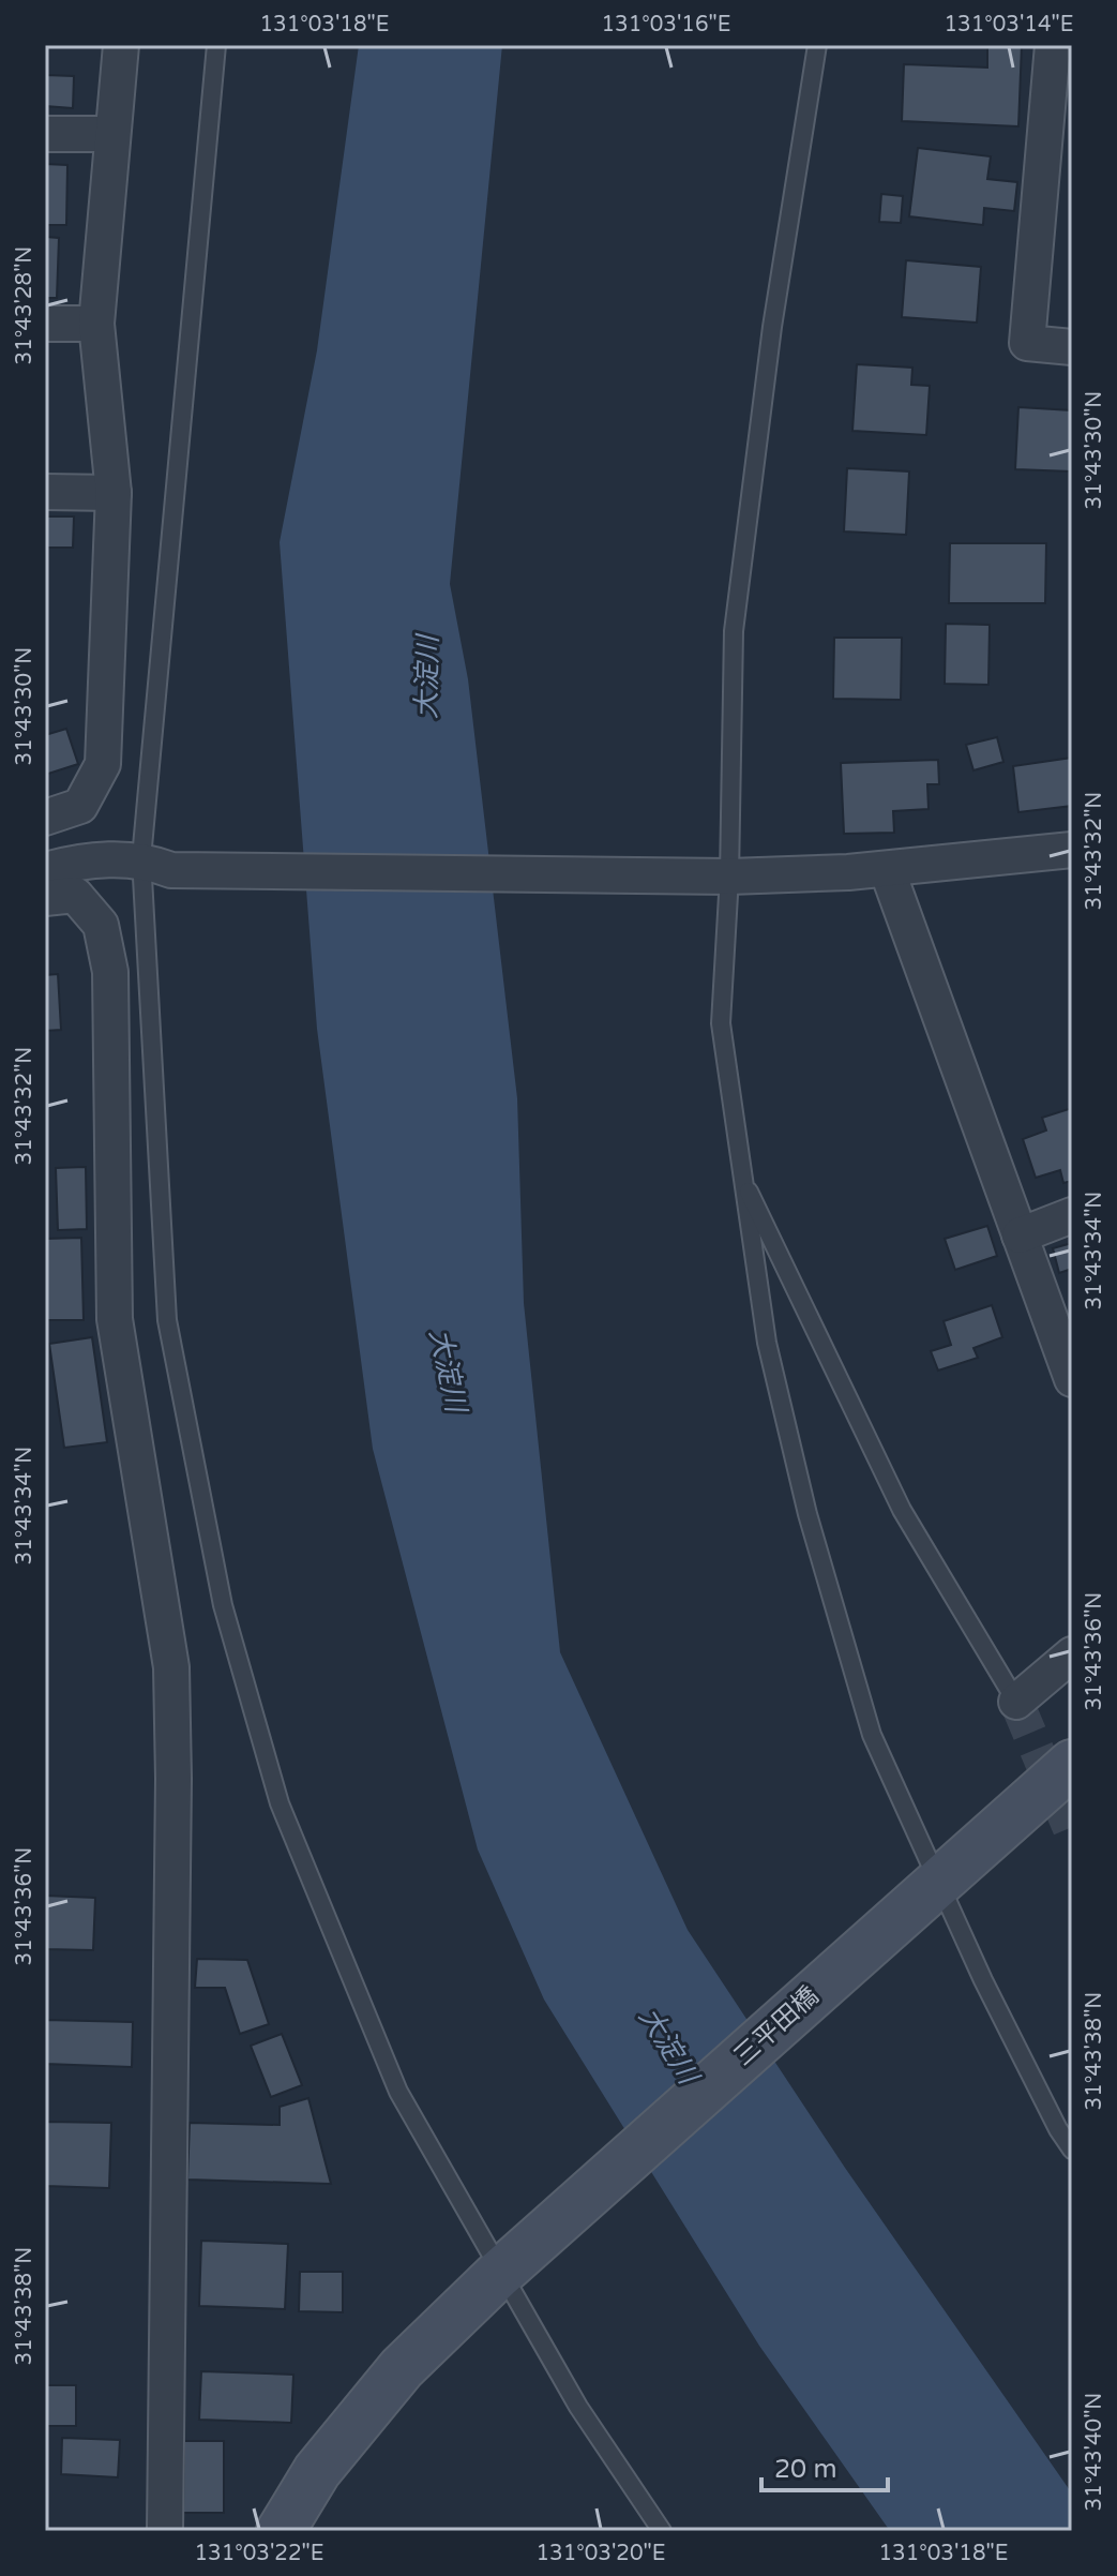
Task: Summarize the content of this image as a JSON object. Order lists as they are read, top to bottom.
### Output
{
  "streets": {
    "street": ["三平田橋"]
  },
  "water": ["大淀川"],
  "scale_bar": "20 m",
  "coordinates": [
    "131°03'18\"E",
    "131°03'16\"E",
    "131°03'14\"E",
    "31°43'28\"N",
    "31°43'30\"N",
    "31°43'32\"N",
    "31°43'34\"N",
    "31°43'36\"N",
    "31°43'38\"N",
    "31°43'40\"N",
    "131°03'22\"E",
    "131°03'20\"E"
  ]
}
